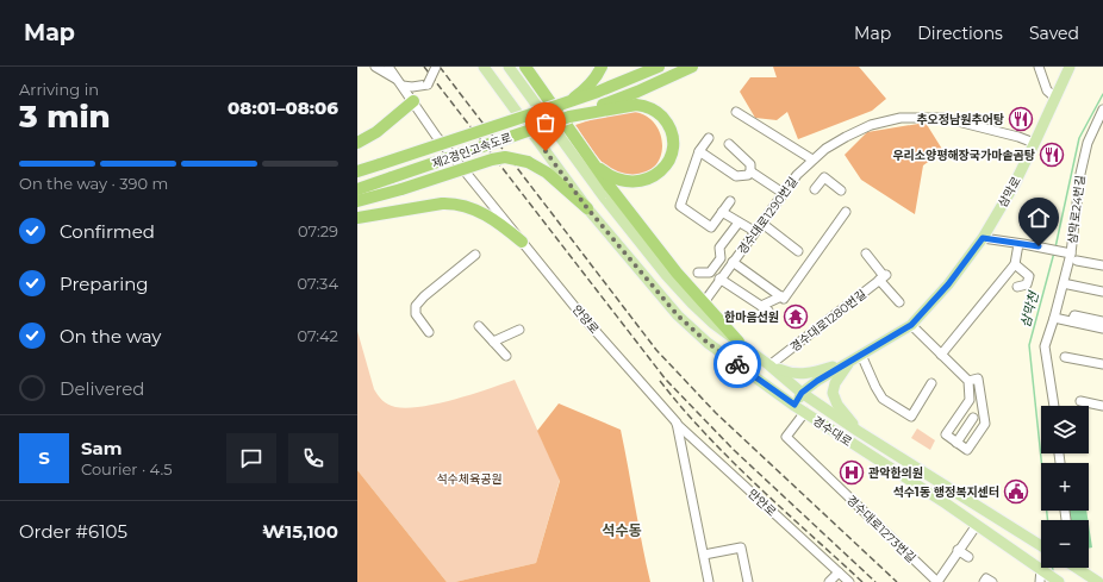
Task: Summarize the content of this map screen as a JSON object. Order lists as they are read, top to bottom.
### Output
{
  "streets": {
    "highway": ["제2경인고속도로"],
    "main road": ["삼막로", "경수대로"],
    "street": [
      "삼막로24번길",
      "경수대로1290번길",
      "안양로",
      "경수대로1280번길",
      "만안로",
      "경수대로1273번길"
    ]
  },
  "crossings": [
    ["삼막로", "삼막로24번길"],
    ["삼막로", "경수대로1290번길"],
    ["삼막로", "경수대로"],
    ["안양로", "만안로"],
    ["경수대로1280번길", "경수대로"],
    ["경수대로", "경수대로1273번길"]
  ],
  "districts": ["석수동"],
  "water": ["삼막천"],
  "parks": ["석수체육공원"],
  "places": {
    "restaurant": ["추오정남원추어탕", "우리소양평해장국가마솥곰탕"],
    "temple": ["한마음선원"],
    "hospital": ["관악한의원"],
    "public building": ["석수1동 행정복지센터"]
  },
  "page": {
    "header": "Map",
    "nav": ["Map", "Directions", "Saved"],
    "heading": ["3 min", "Arriving in", "08:01–08:06"],
    "panel": [
      "Sam",
      "Courier · 4.5",
      "Order #6105",
      "₩15,100"
    ],
    "bar": "On the way · 390 m",
    "list": [
      ["Confirmed", "07:29"],
      ["Preparing", "07:34"],
      ["On the way", "07:42"],
      "Delivered"
    ],
    "map_buttons": ["+", "−"],
    "round": "S"
  }
}
